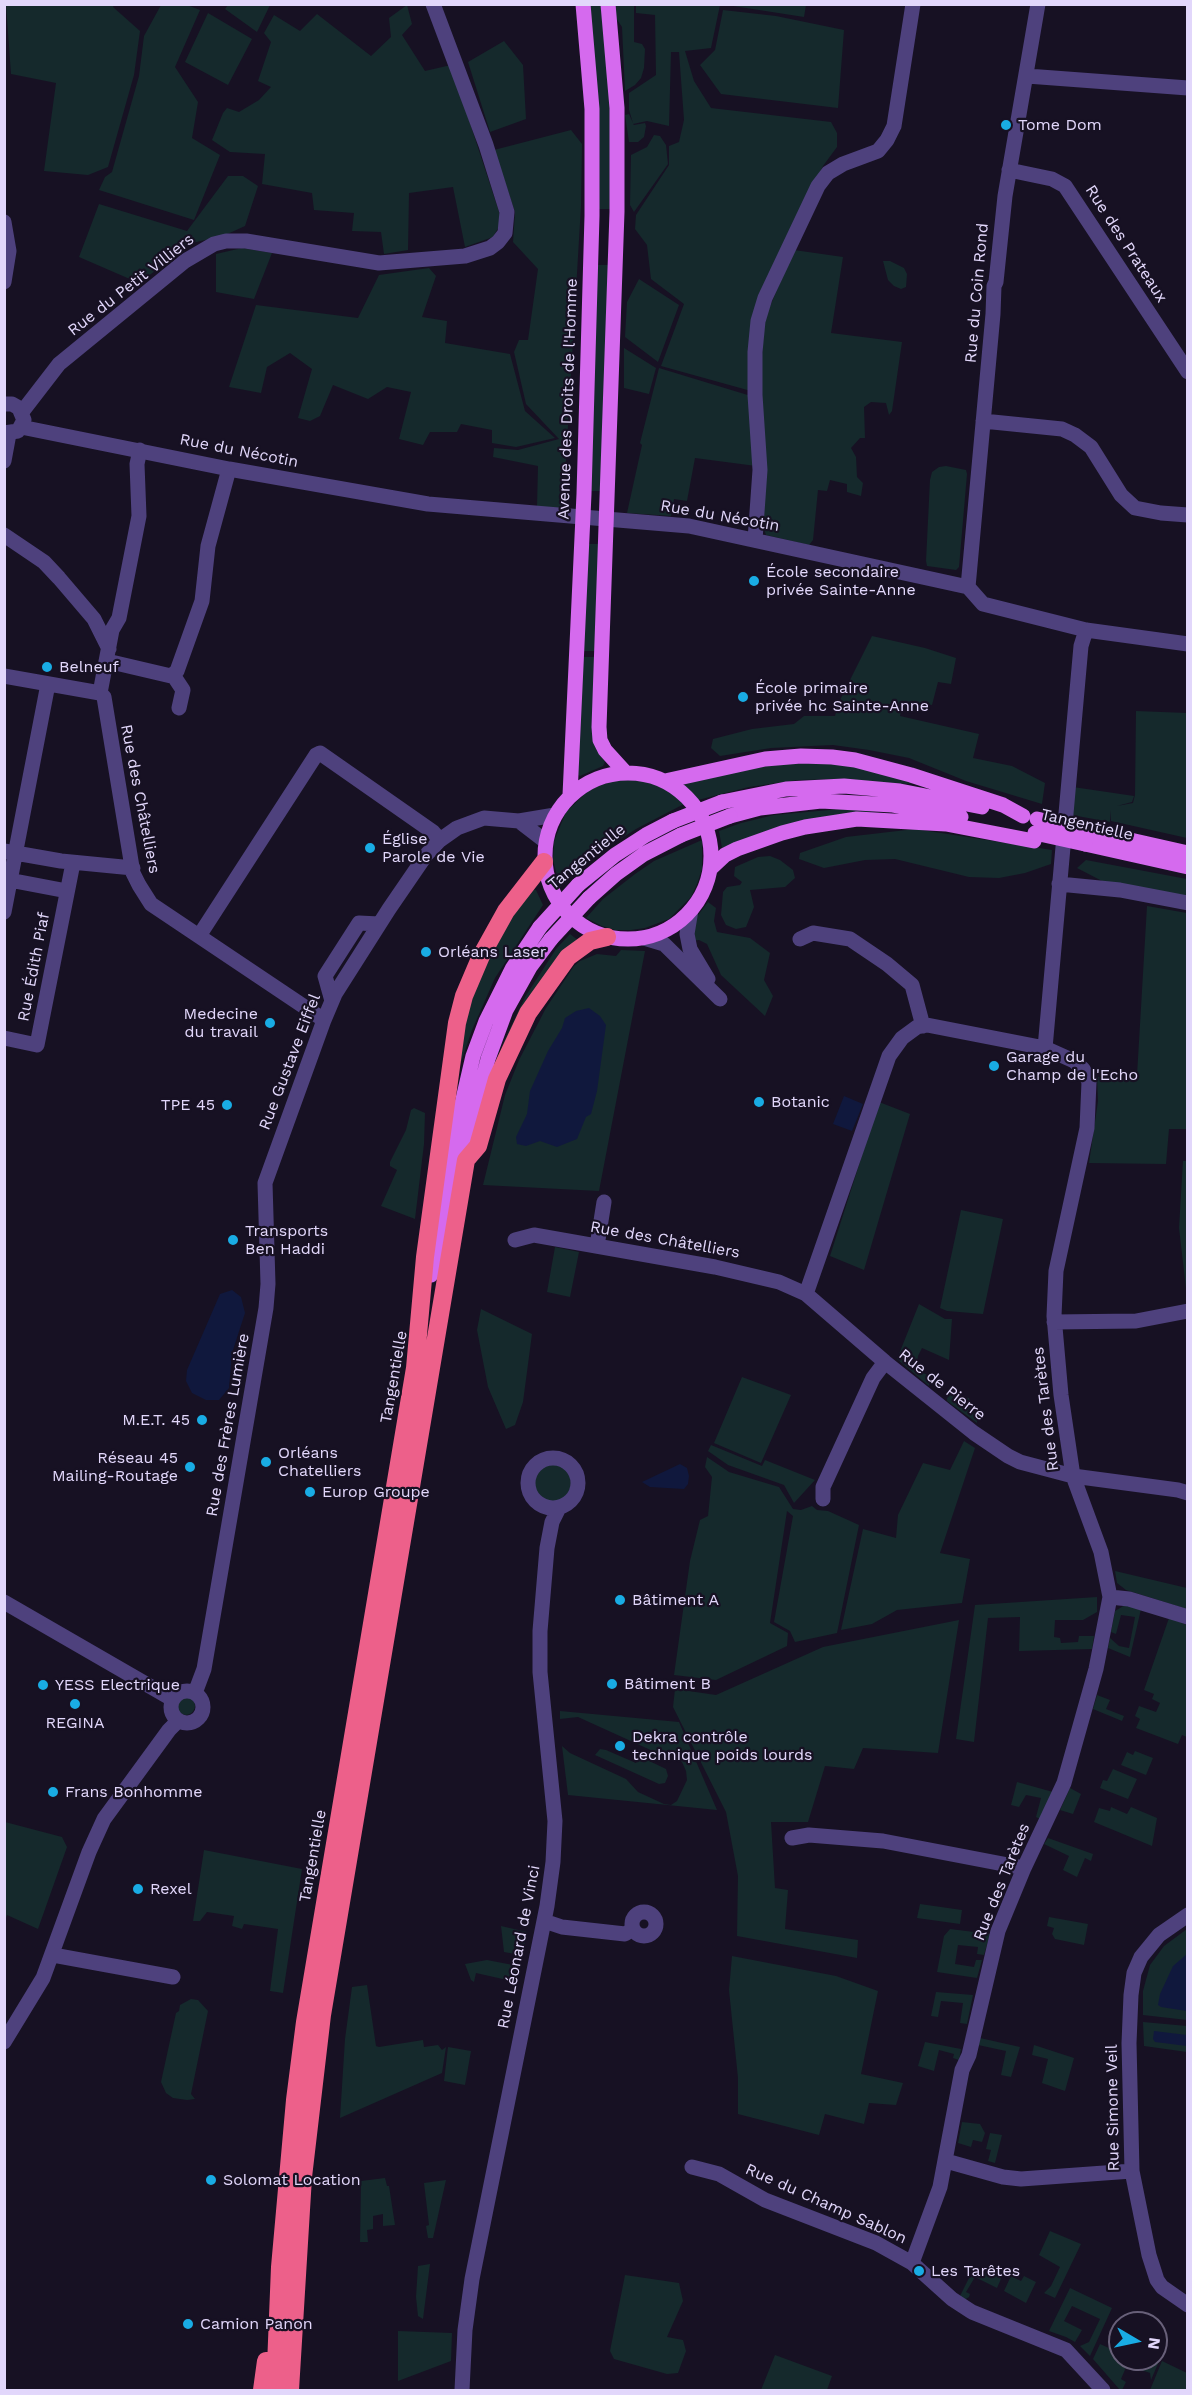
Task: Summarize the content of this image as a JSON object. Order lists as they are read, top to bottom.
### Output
{
  "streets": {
    "highway": ["Tangentielle"],
    "main road": ["Avenue des Droits de l'Homme"],
    "street": [
      "Rue des Prateaux",
      "Rue du Petit Villiers",
      "Rue du Coin Rond",
      "Rue du Nécotin",
      "Rue des Châtelliers",
      "Rue Édith Piaf",
      "Rue Gustave Eiffel",
      "Rue de Pierre",
      "Rue des Tarètes",
      "Rue des Frères Lumière",
      "Rue Léonard de Vinci",
      "Rue Simone Veil",
      "Rue du Champ Sablon"
    ]
  },
  "crossings": [
    ["Rue des Prateaux", "Rue du Coin Rond"],
    ["Rue du Petit Villiers", "Rue du Nécotin"],
    ["Rue du Coin Rond", "Rue du Nécotin"],
    ["Avenue des Droits de l'Homme", "Rue du Nécotin"],
    ["Avenue des Droits de l'Homme", "Rue Gustave Eiffel"],
    ["Rue du Nécotin", "Rue des Châtelliers"],
    ["Rue des Châtelliers", "Rue Gustave Eiffel"],
    ["Rue des Châtelliers", "Rue de Pierre"],
    ["Rue Gustave Eiffel", "Rue des Frères Lumière"],
    ["Rue de Pierre", "Rue des Tarètes"],
    ["Rue des Tarètes", "Rue du Champ Sablon"]
  ],
  "places": [
    "Tome Dom",
    "École secondaire privée Sainte-Anne",
    "Belneuf",
    "École primaire privée hc Sainte-Anne",
    "Église Parole de Vie",
    "Orléans Laser",
    "Medecine du travail",
    "Garage du Champ de l'Echo",
    "Botanic",
    "TPE 45",
    "Transports Ben Haddi",
    "M.E.T. 45",
    "Orléans Chatelliers",
    "Réseau 45 Mailing-Routage",
    "Europ Groupe",
    "Bâtiment A",
    "Bâtiment B",
    "YESS Electrique",
    "REGINA",
    "Dekra contrôle technique poids lourds",
    "Frans Bonhomme",
    "Rexel",
    "Solomat Location",
    "Les Tarêtes",
    "Camion Panon"
  ],
  "north": "right"
}
